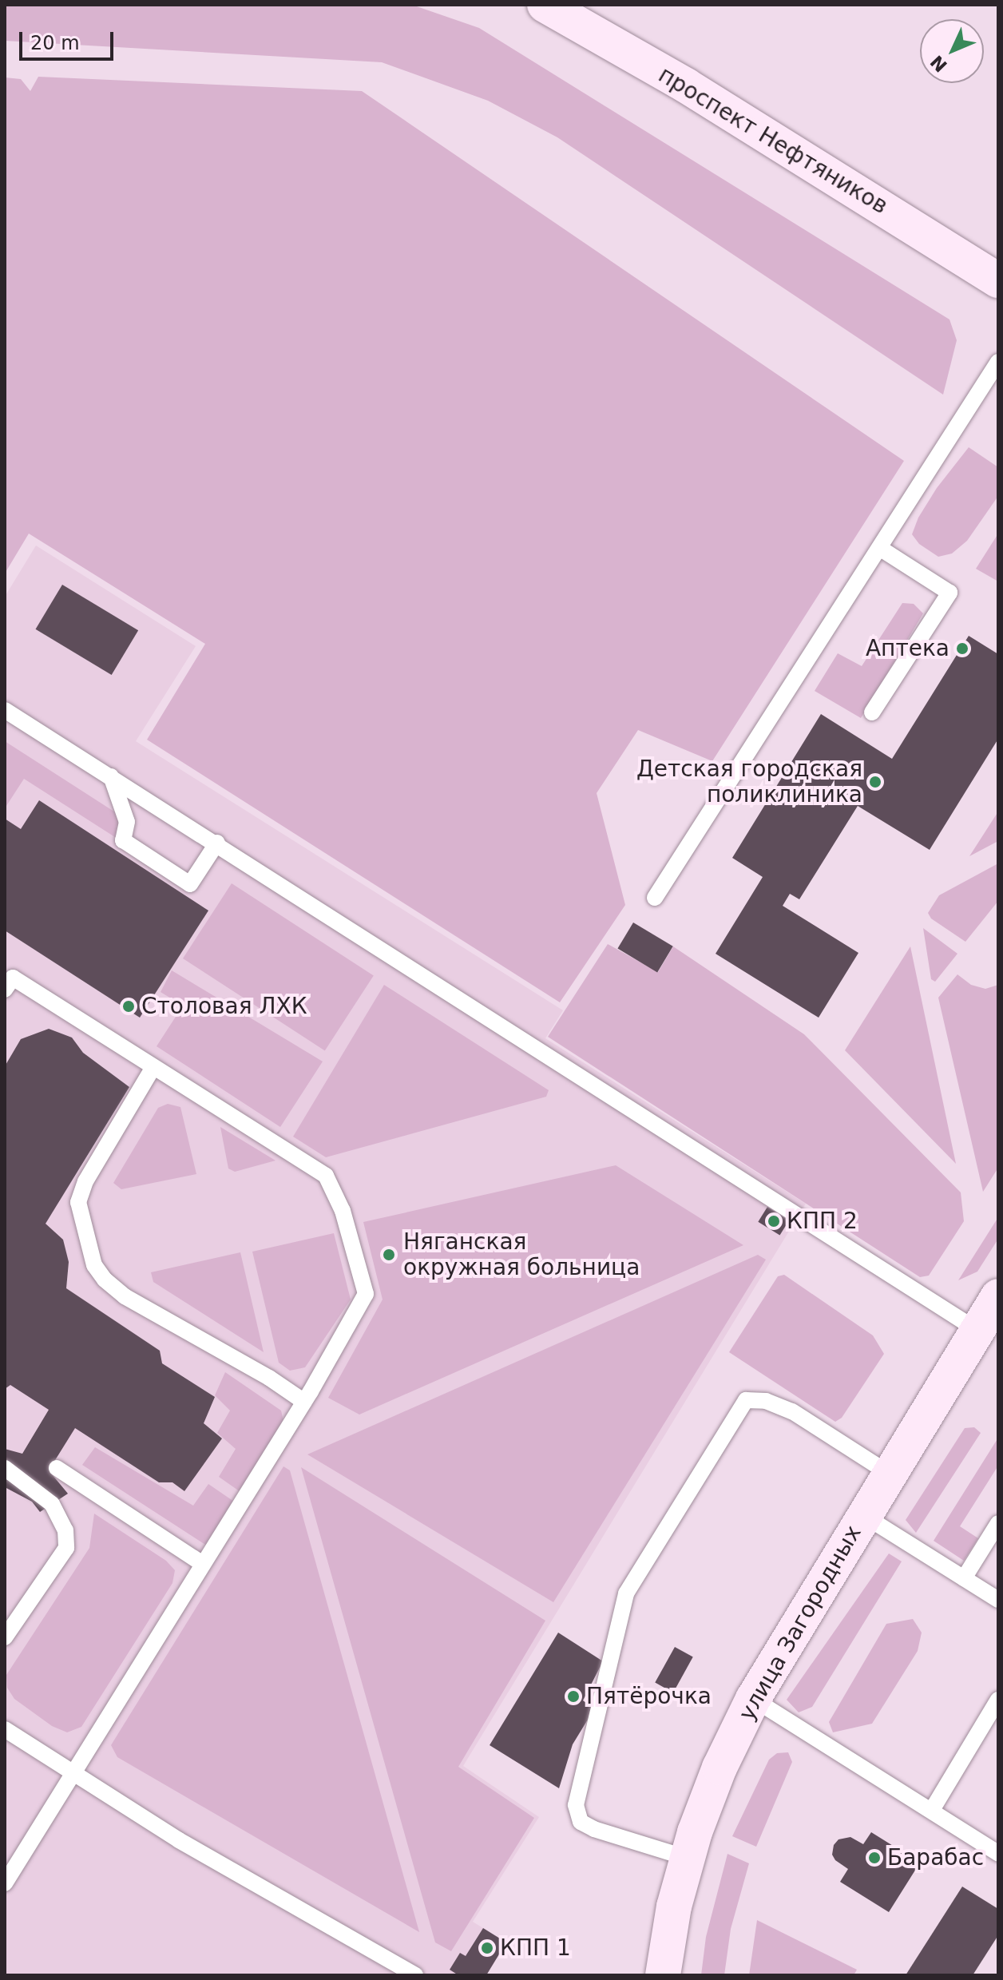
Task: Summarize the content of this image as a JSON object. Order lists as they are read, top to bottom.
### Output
{
  "streets": {
    "main road": ["проспект Нефтяников", "улица Загородных"]
  },
  "places": [
    "Аптека",
    "Детская городская поликлиника",
    "Столовая ЛХК",
    "КПП 2",
    "Няганская окружная больница",
    "Пятёрочка",
    "Барабас",
    "КПП 1"
  ],
  "scale_bar": "20 m",
  "north": "bottom left"
}
